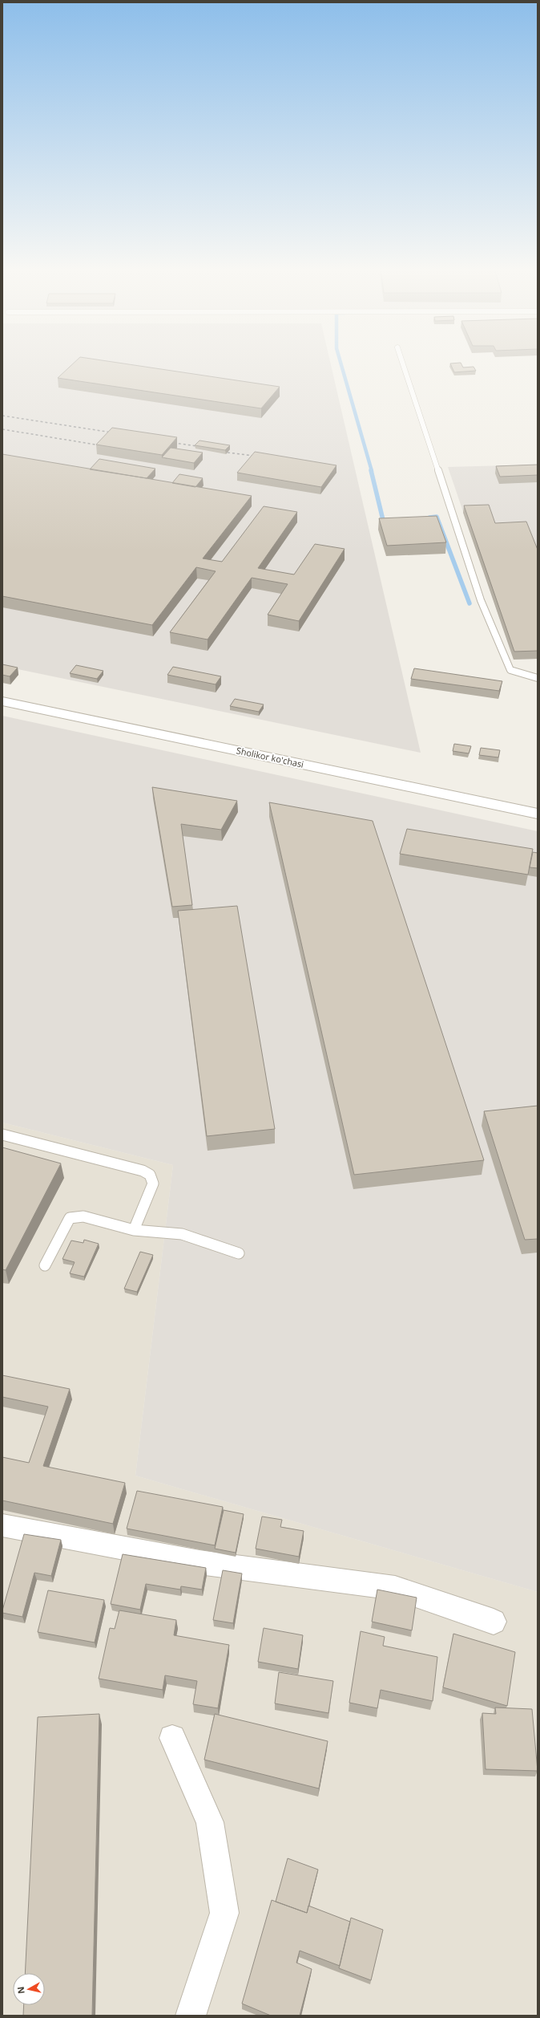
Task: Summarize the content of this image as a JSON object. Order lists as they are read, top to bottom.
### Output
{
  "streets": {
    "street": ["Sholikor ko'chasi"]
  },
  "north": "left"
}
